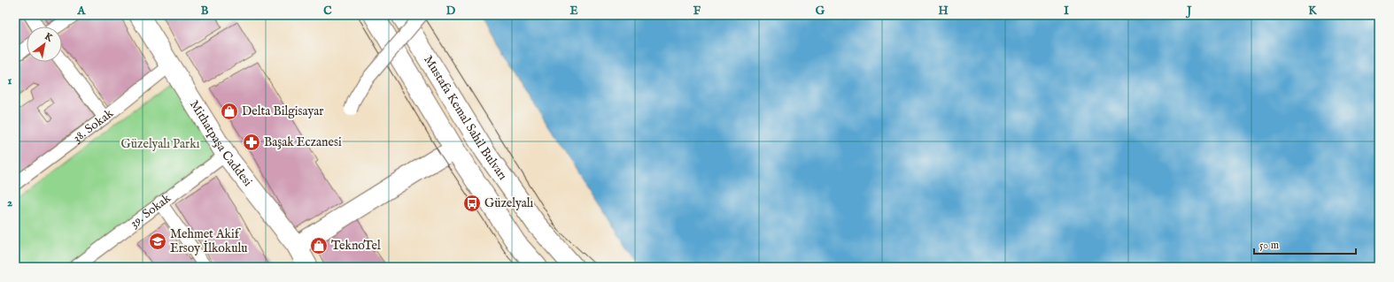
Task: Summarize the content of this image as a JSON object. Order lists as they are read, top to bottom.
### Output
{
  "streets": {
    "main road": ["Mustafa Kemal Sahil Bulvarı", "Mithatpaşa Caddesi"],
    "street": ["38. Sokak", "39. Sokak"]
  },
  "crossings": [
    ["38. Sokak", "Mithatpaşa Caddesi"],
    ["Mithatpaşa Caddesi", "39. Sokak"]
  ],
  "parks": ["Güzelyalı Parkı"],
  "places": {
    "shop": ["Delta Bilgisayar", "TeknoTel"],
    "pharmacy": ["Başak Eczanesi"],
    "bus stop": ["Güzelyalı"],
    "school or university": ["Mehmet Akif Ersoy İlkokulu"]
  },
  "scale_bar": "50 m",
  "north": "top right",
  "grid": {
    "columns": [
      "A",
      "B",
      "C",
      "D",
      "E",
      "F",
      "G",
      "H",
      "I",
      "J",
      "K"
    ],
    "rows": ["1", "2"]
  }
}
